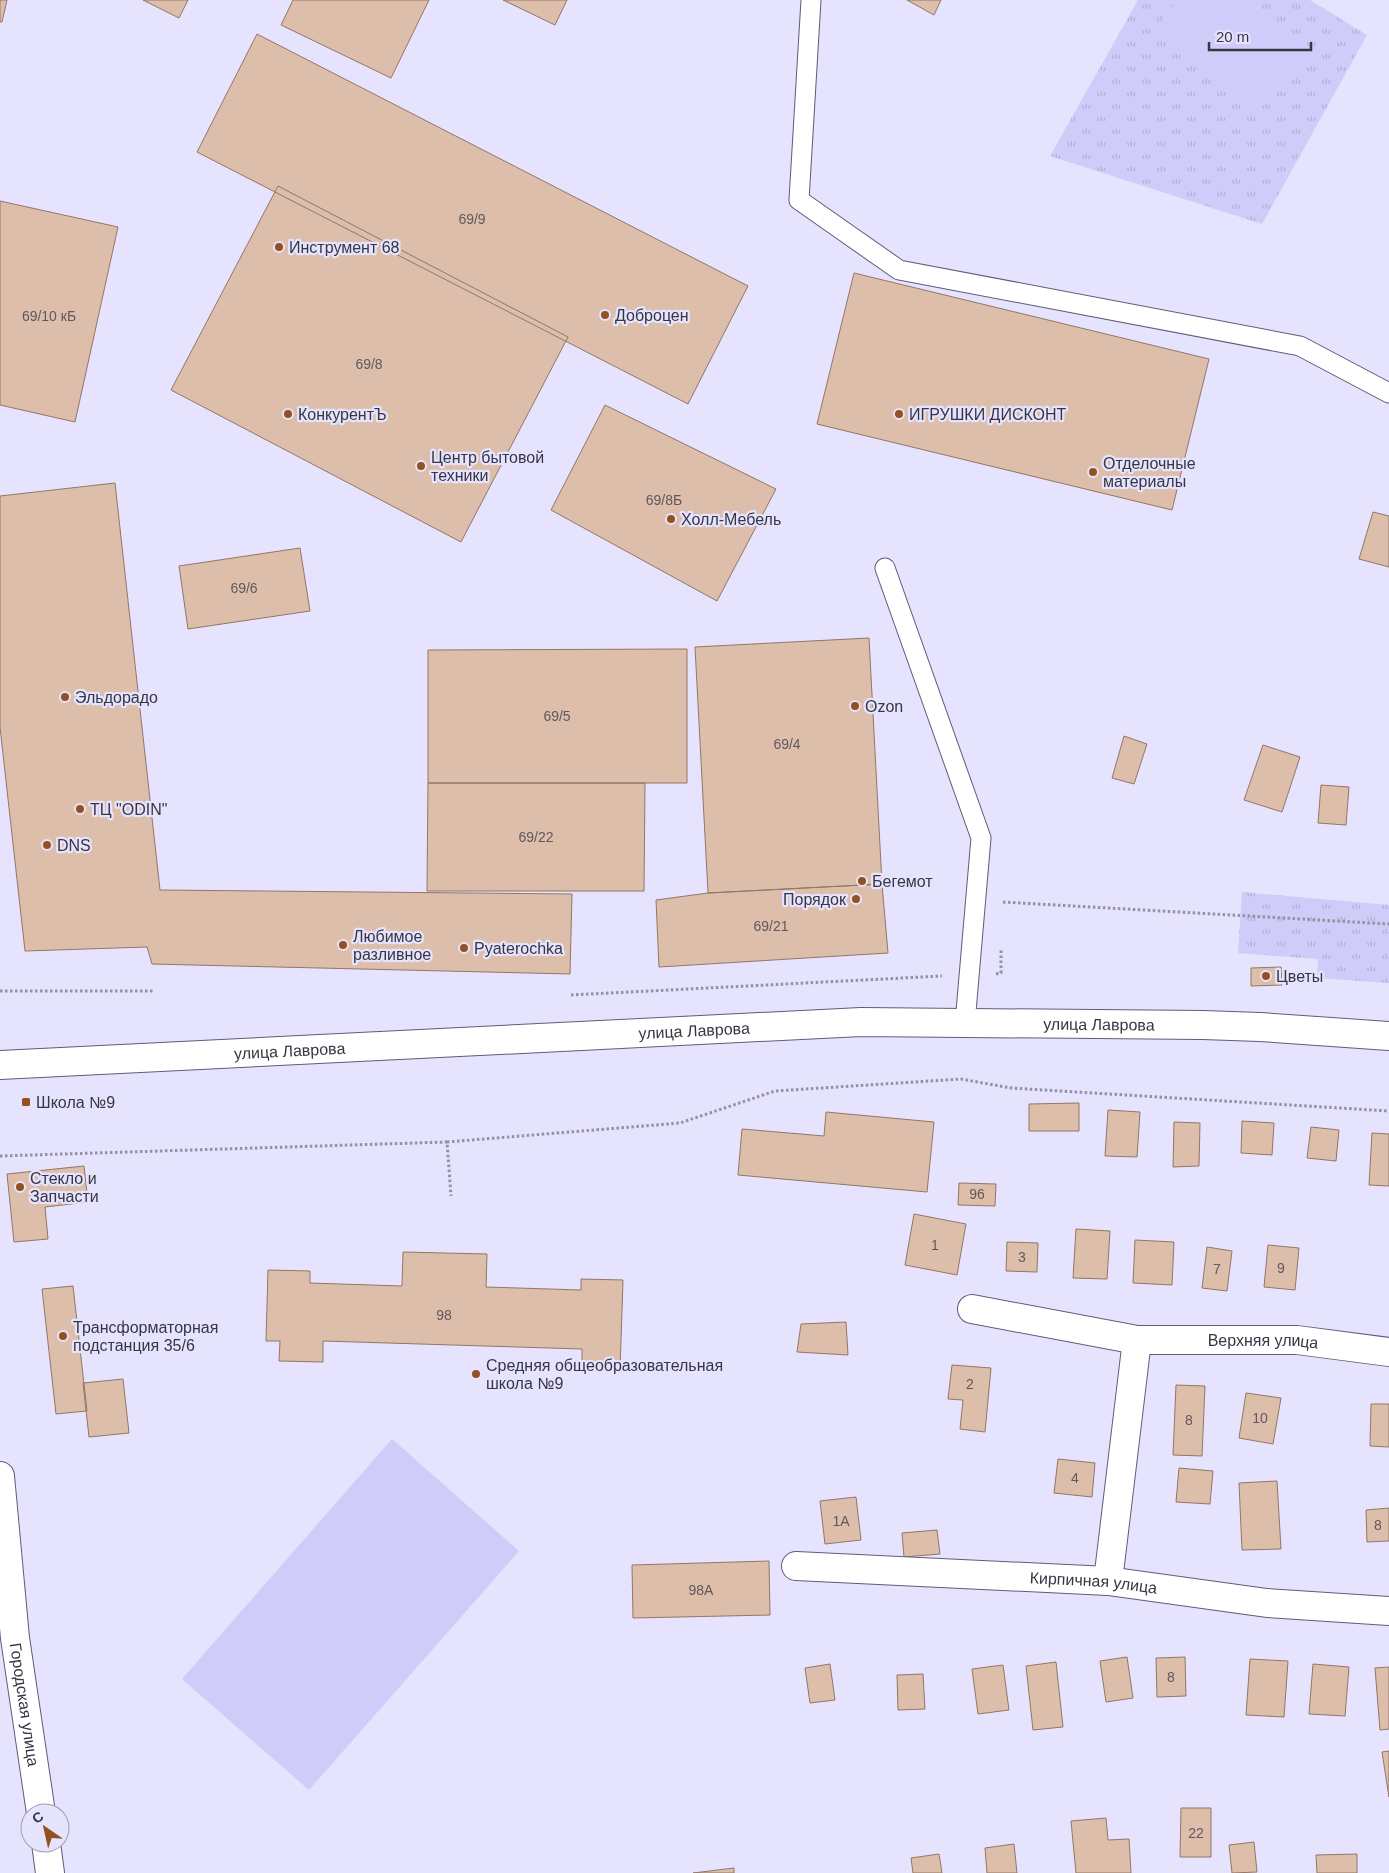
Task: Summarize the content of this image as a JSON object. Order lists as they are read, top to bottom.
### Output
{
  "streets": {
    "street": [
      "улица Лаврова",
      "Верхняя улица",
      "Кирпичная улица",
      "Городская улица"
    ]
  },
  "places": {
    "other": [
      "Инструмент 68",
      "Доброцен",
      "КонкурентЪ",
      "ИГРУШКИ ДИСКОНТ",
      "Центр бытовой техники",
      "Отделочные материалы",
      "Холл-Мебель",
      "Эльдорадо",
      "Ozon",
      "ТЦ \"ODIN\"",
      "DNS",
      "Бегемот",
      "Порядок",
      "Любимое разливное",
      "Pyaterochka",
      "Цветы",
      "Стекло и Запчасти",
      "Трансформаторная подстанция 35/6",
      "Средняя общеобразовательная школа №9"
    ],
    "transit": ["Школа №9"]
  },
  "house_numbers": [
    "69/9",
    "69/10 кБ",
    "69/8",
    "69/8Б",
    "69/6",
    "69/5",
    "69/4",
    "69/22",
    "69/21",
    "96",
    "1",
    "3",
    "9",
    "7",
    "98",
    "2",
    "10",
    "8",
    "4",
    "1А",
    "8",
    "98А",
    "8",
    "22"
  ],
  "scale_bar": "20 m",
  "north": "top left"
}
